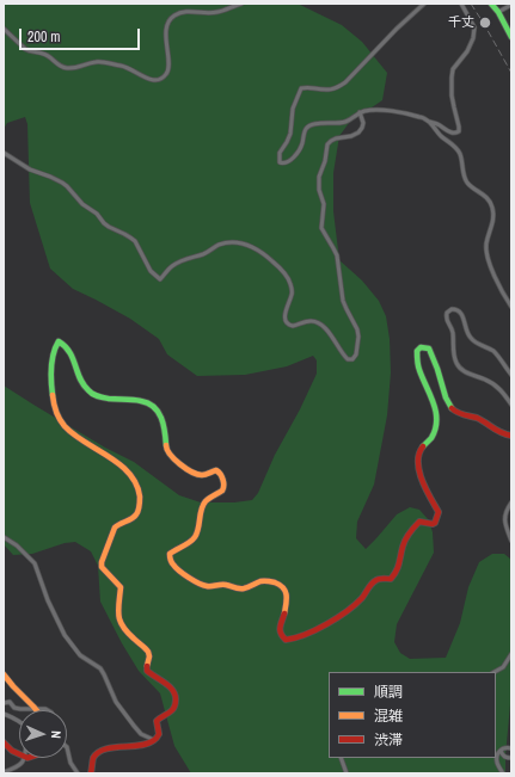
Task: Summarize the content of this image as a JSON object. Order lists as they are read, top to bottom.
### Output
{
  "places": ["千丈"],
  "legend": ["順調", "混雑", "渋滞"],
  "scale_bar": "200 m",
  "north": "right"
}
